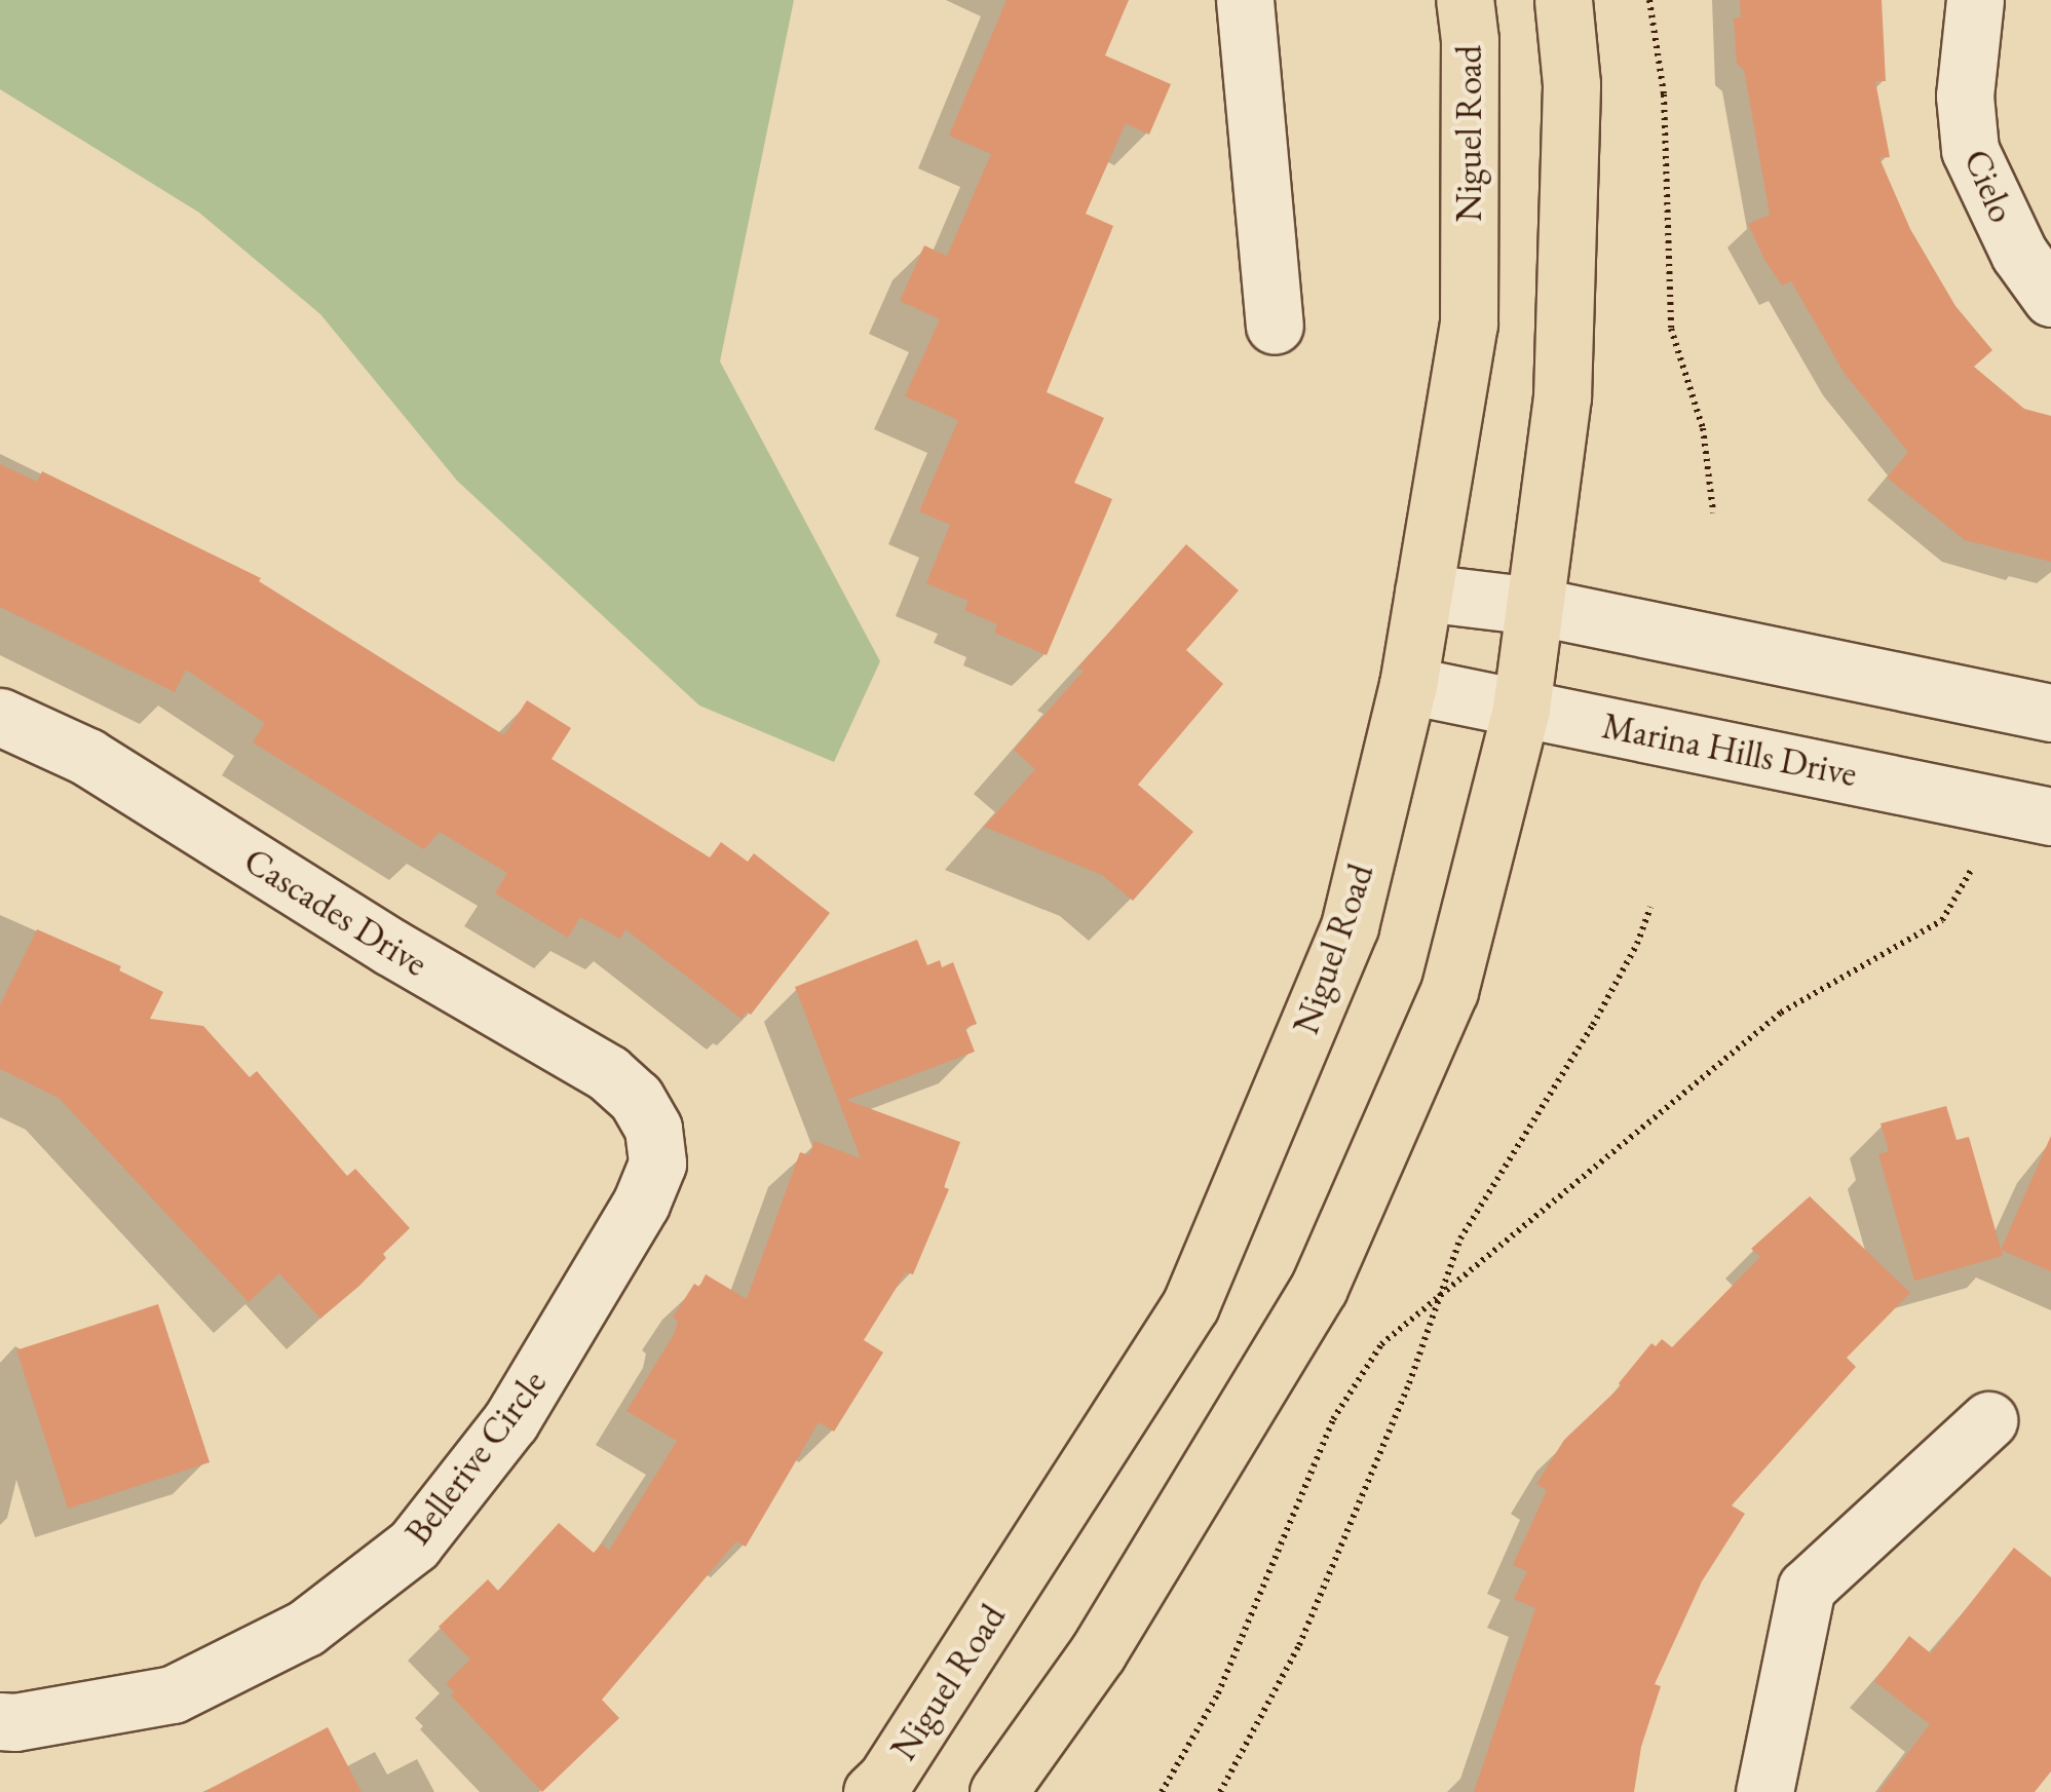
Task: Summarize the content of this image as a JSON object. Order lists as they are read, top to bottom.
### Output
{
  "streets": {
    "main road": ["Niguel Road"],
    "street": [
      "Cielo",
      "Marina Hills Drive",
      "Cascades Drive",
      "Bellerive Circle"
    ]
  },
  "crossings": [
    ["Niguel Road", "Marina Hills Drive"],
    ["Cascades Drive", "Bellerive Circle"]
  ]
}
